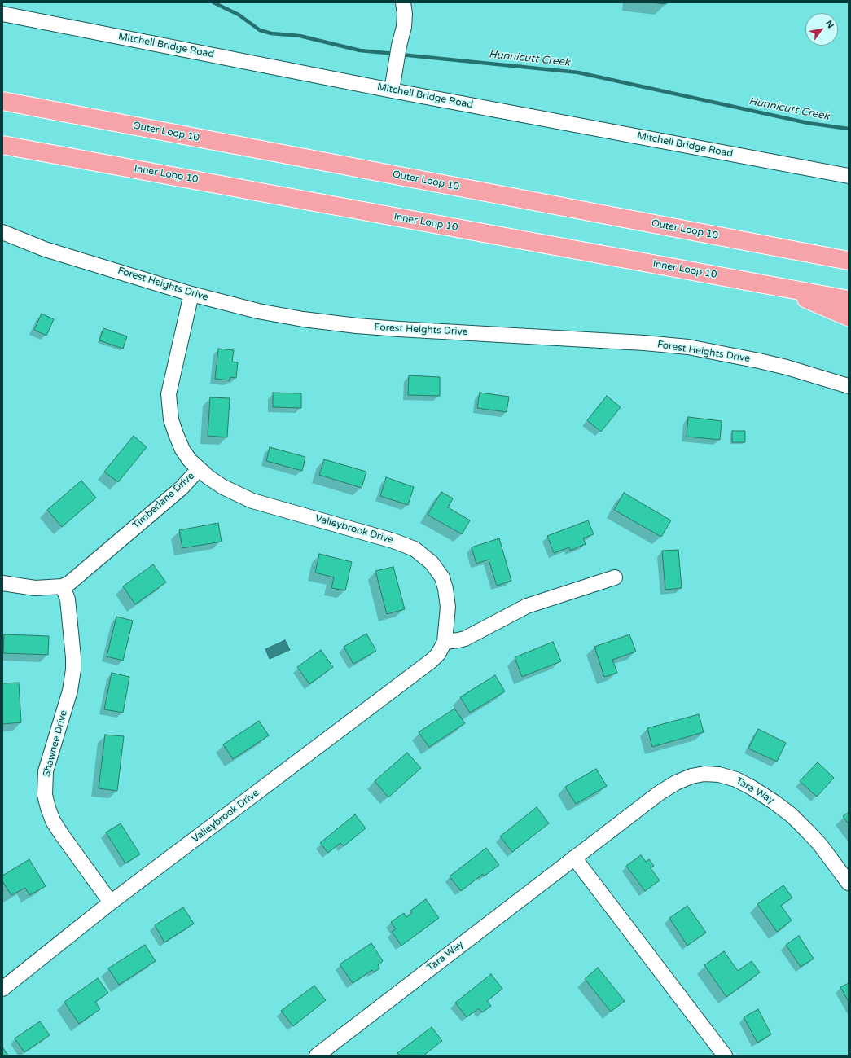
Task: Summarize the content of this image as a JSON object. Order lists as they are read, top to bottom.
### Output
{
  "streets": {
    "highway": ["Outer Loop 10", "Inner Loop 10"],
    "street": [
      "Mitchell Bridge Road",
      "Forest Heights Drive",
      "Timberlane Drive",
      "Valleybrook Drive",
      "Shawnee Drive",
      "Tara Way"
    ]
  },
  "crossings": [
    ["Forest Heights Drive", "Timberlane Drive"],
    ["Timberlane Drive", "Valleybrook Drive"],
    ["Timberlane Drive", "Shawnee Drive"],
    ["Valleybrook Drive", "Shawnee Drive"]
  ],
  "water": ["Hunnicutt Creek"],
  "north": "top right"
}
